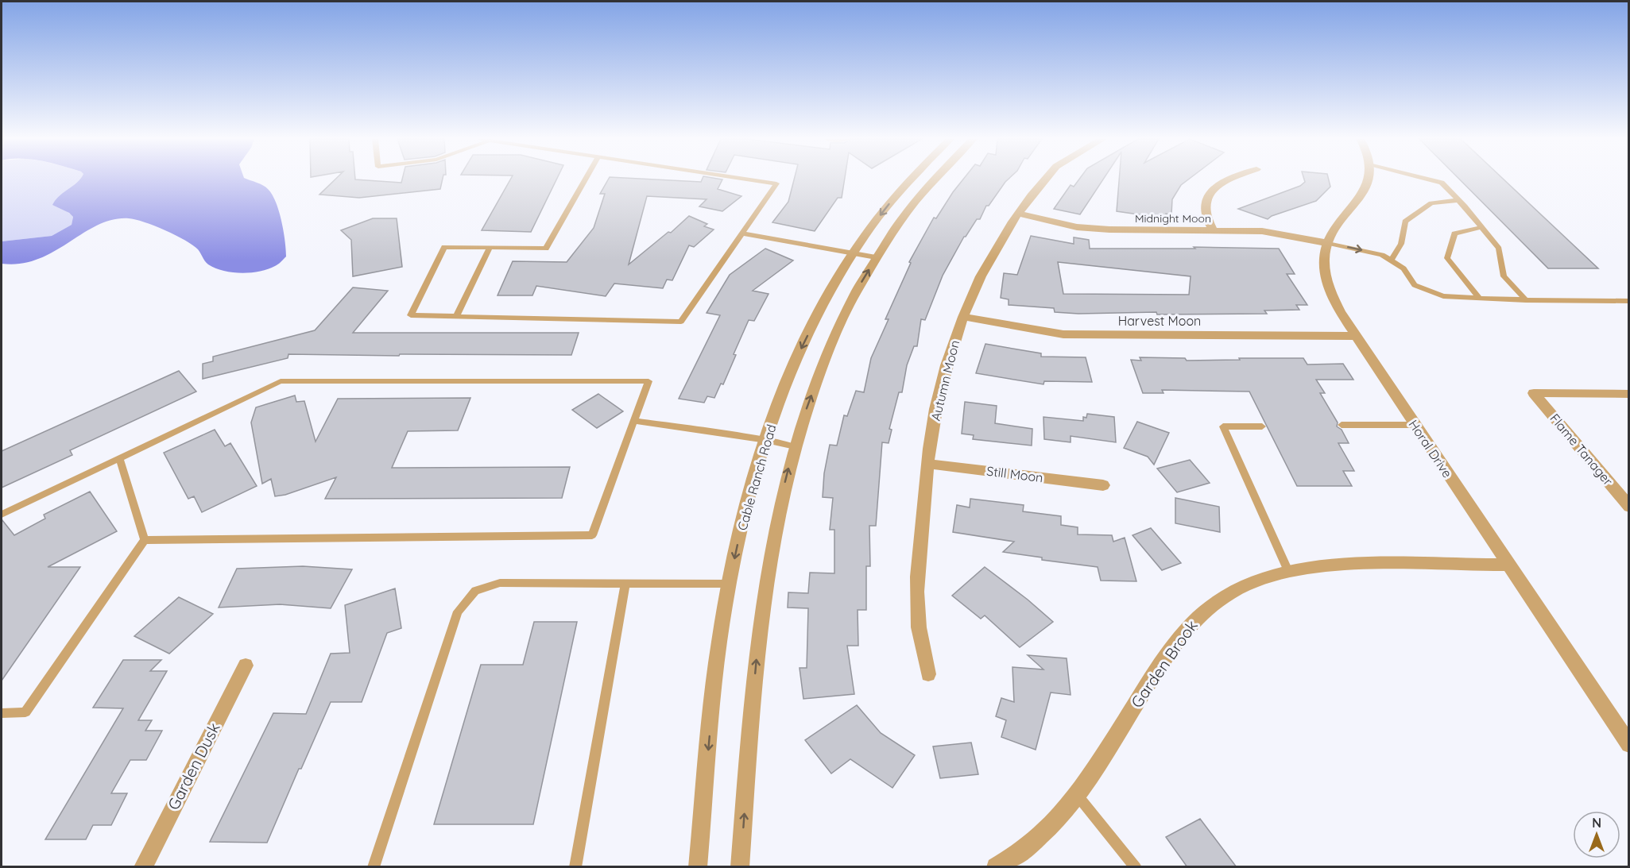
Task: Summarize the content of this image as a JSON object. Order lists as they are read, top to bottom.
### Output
{
  "streets": {
    "street": [
      "Midnight Moon",
      "Harvest Moon",
      "Autumn Moon",
      "Horal Drive",
      "Flame Tanager",
      "Still Moon",
      "Cable Ranch Road",
      "Garden Brook",
      "Garden Dusk"
    ]
  },
  "crossings": [
    ["Midnight Moon", "Autumn Moon"],
    ["Midnight Moon", "Horal Drive"],
    ["Harvest Moon", "Autumn Moon"],
    ["Harvest Moon", "Horal Drive"],
    ["Autumn Moon", "Still Moon"],
    ["Horal Drive", "Garden Brook"]
  ],
  "north": "top"
}
